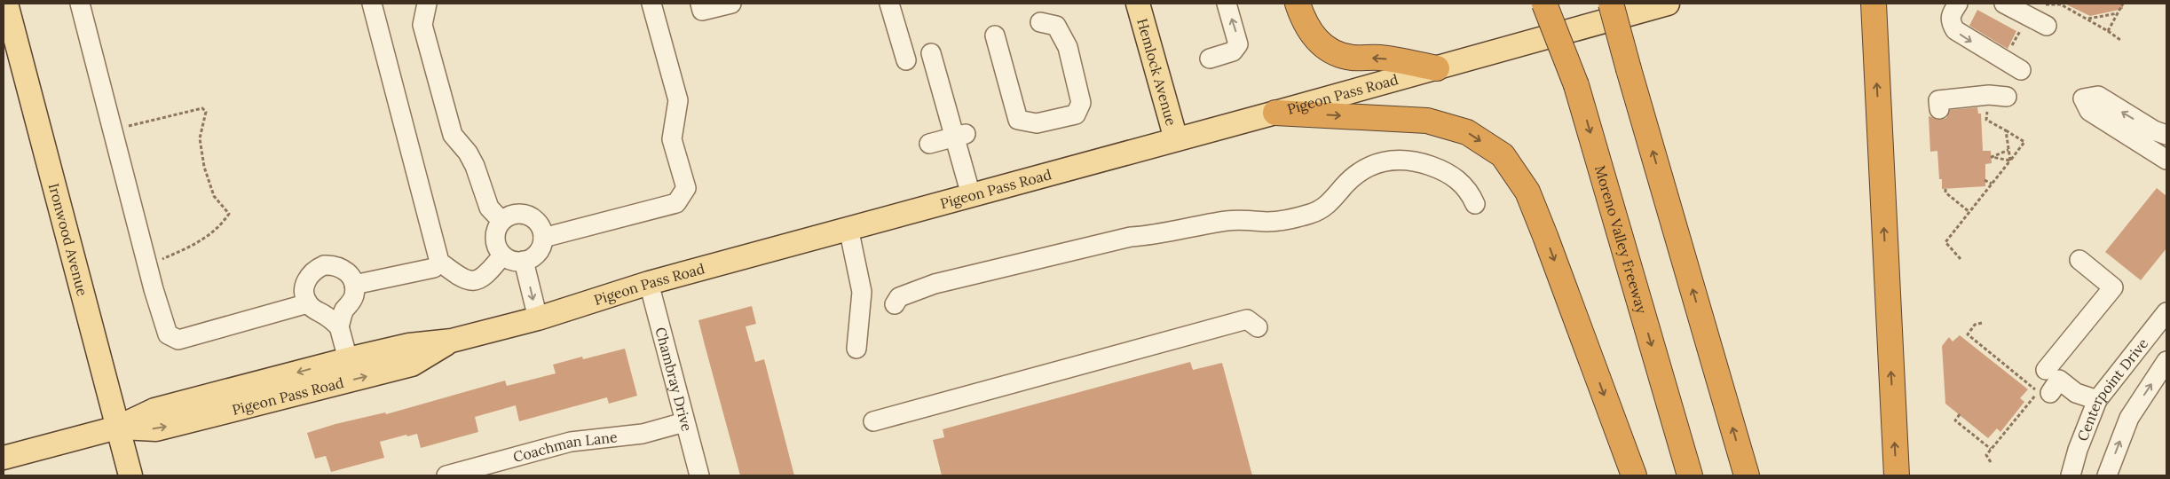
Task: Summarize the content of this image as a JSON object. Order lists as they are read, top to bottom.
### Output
{
  "streets": {
    "highway": ["Moreno Valley Freeway"],
    "main road": ["Hemlock Avenue", "Pigeon Pass Road", "Ironwood Avenue"],
    "street": ["Chambray Drive", "Centerpoint Drive", "Coachman Lane"]
  },
  "crossings": [
    ["Hemlock Avenue", "Pigeon Pass Road"],
    ["Pigeon Pass Road", "Ironwood Avenue"],
    ["Pigeon Pass Road", "Chambray Drive"],
    ["Chambray Drive", "Coachman Lane"]
  ]
}
